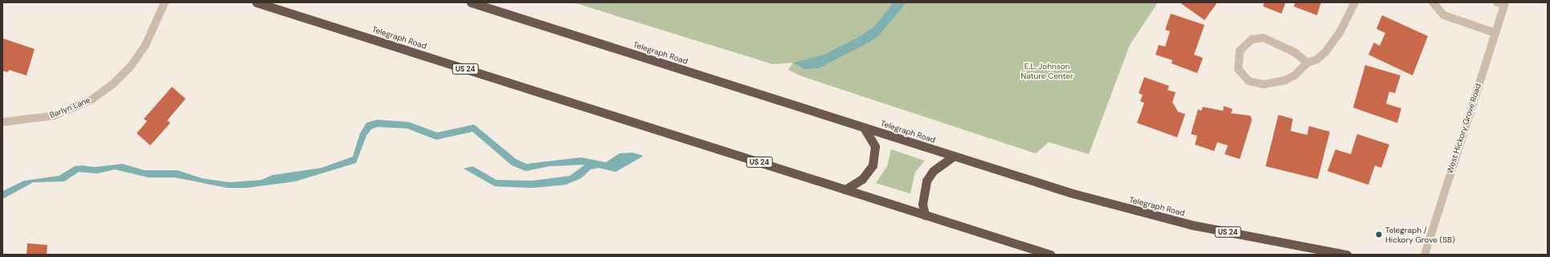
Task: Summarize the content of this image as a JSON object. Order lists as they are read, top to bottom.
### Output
{
  "streets": {
    "highway": ["Telegraph Road", "US 24"],
    "street": ["Barlyn Lane", "West Hickory Grove Road"]
  },
  "parks": ["E.L. Johnson Nature Center"],
  "places": ["Telegraph / Hickory Grove (SB)"]
}
